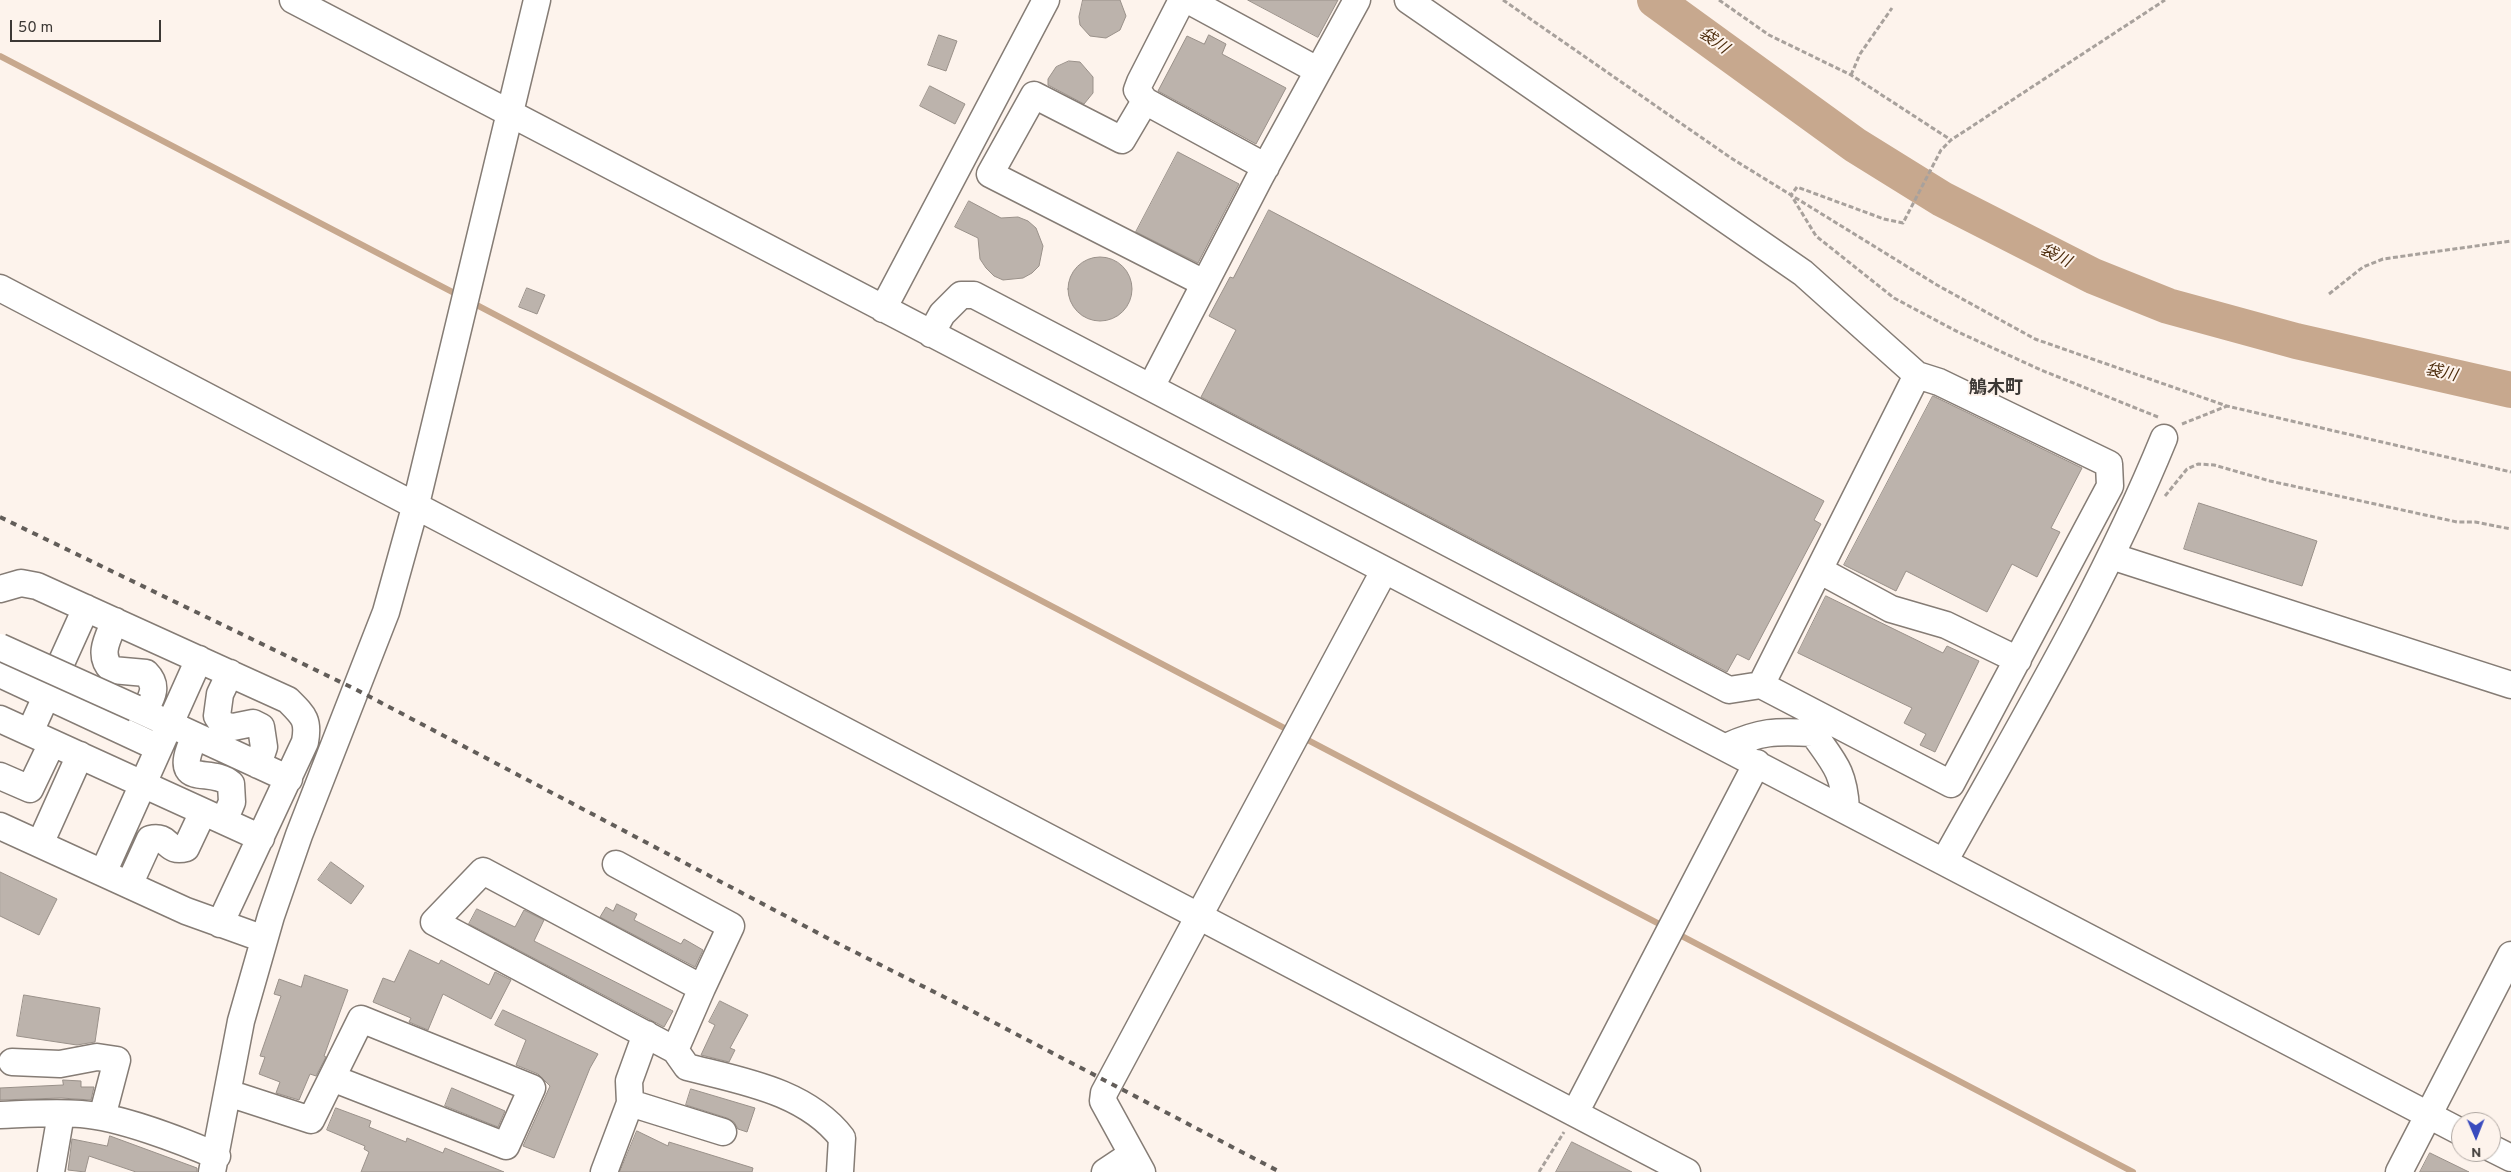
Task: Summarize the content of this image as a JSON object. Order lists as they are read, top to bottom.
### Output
{
  "districts": ["鵤木町"],
  "water": ["袋川"],
  "scale_bar": "50 m",
  "north": "bottom"
}
